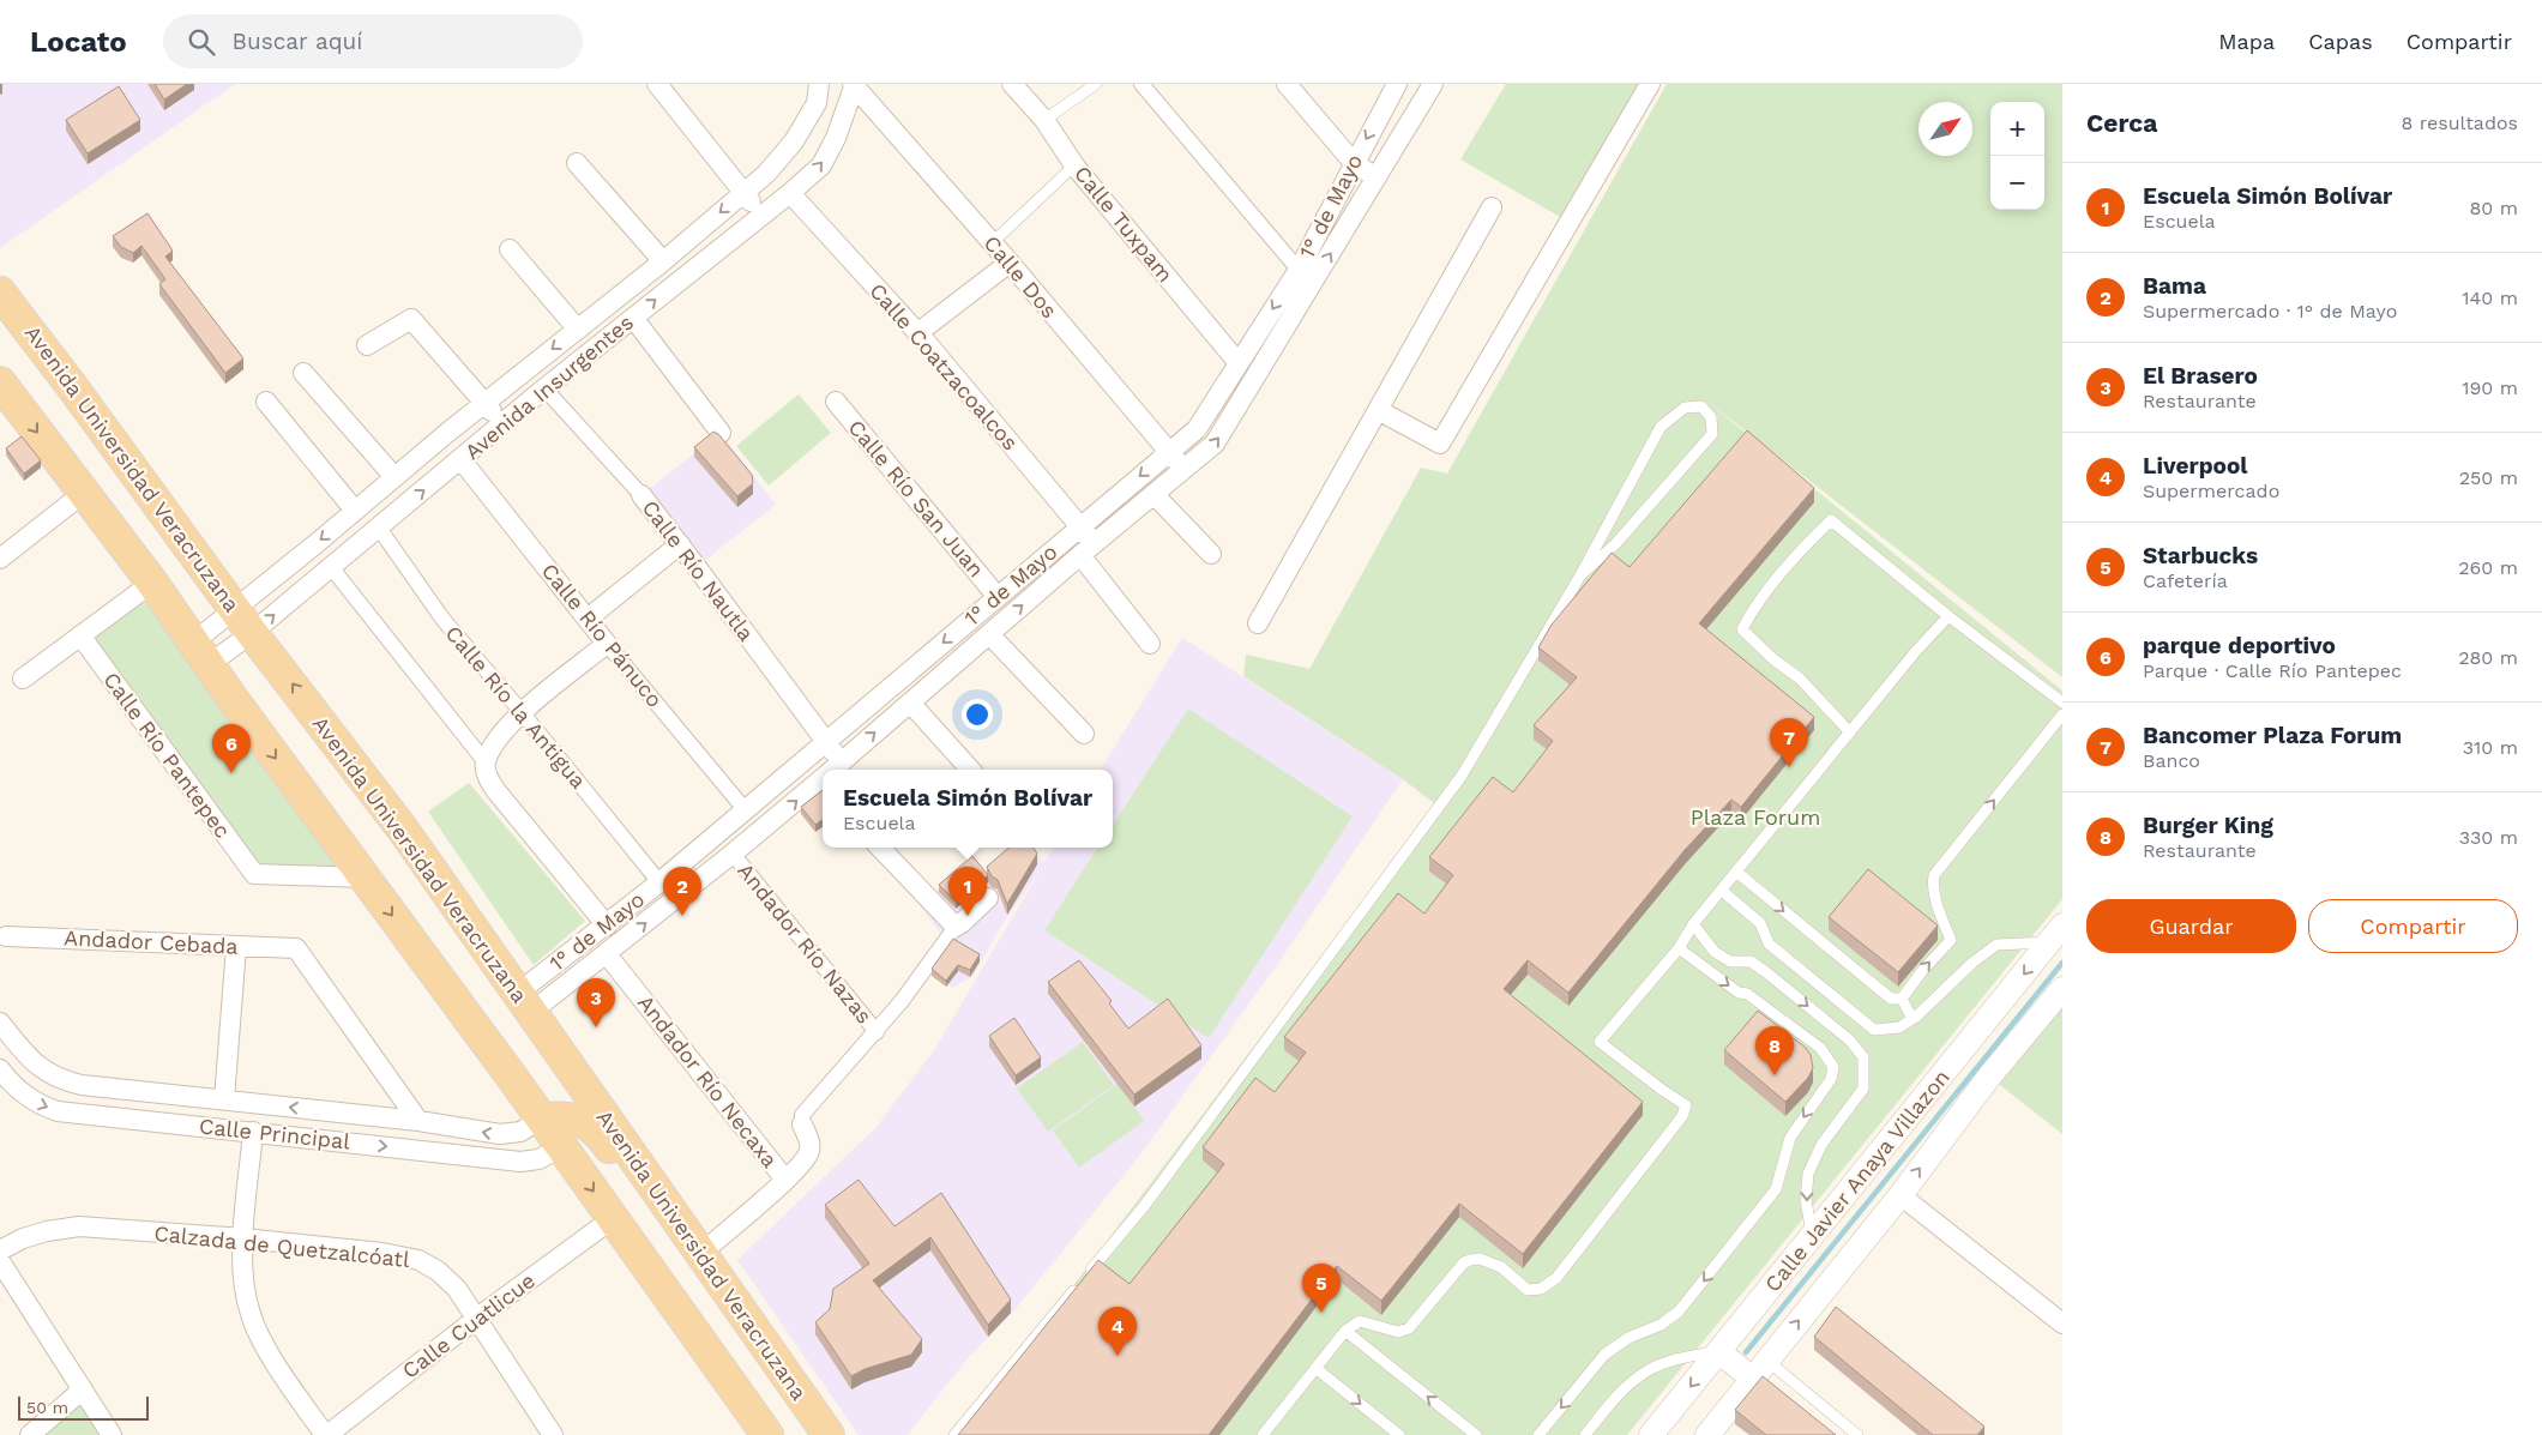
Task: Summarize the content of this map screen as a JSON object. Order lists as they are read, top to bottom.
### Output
{
  "streets": {
    "main road": ["Avenida Universidad Veracruzana"],
    "street": [
      "1° de Mayo",
      "Calle Tuxpam",
      "Calle Dos",
      "Calle Coatzacoalcos",
      "Avenida Insurgentes",
      "Calle Río San Juan",
      "Calle Río Nautla",
      "Calle Río Pánuco",
      "Calle Río la Antigua",
      "Calle Río Pantepec",
      "Andador Cebada",
      "Andador Río Nazas",
      "Andador Río Necaxa",
      "Calle Principal",
      "Calle Javier Anaya Villazon",
      "Calzada de Quetzalcóatl",
      "Calle Cuatlicue"
    ]
  },
  "crossings": [
    ["1° de Mayo", "Calle Tuxpam"],
    ["1° de Mayo", "Calle Dos"],
    ["1° de Mayo", "Calle Coatzacoalcos"],
    ["1° de Mayo", "Avenida Universidad Veracruzana"],
    ["1° de Mayo", "Calle Río San Juan"],
    ["1° de Mayo", "Calle Río Nautla"],
    ["1° de Mayo", "Calle Río Pánuco"],
    ["1° de Mayo", "Calle Río la Antigua"],
    ["1° de Mayo", "Andador Río Nazas"],
    ["1° de Mayo", "Andador Río Necaxa"],
    ["Calle Dos", "Avenida Insurgentes"],
    ["Calle Coatzacoalcos", "Avenida Insurgentes"],
    ["Avenida Insurgentes", "Avenida Universidad Veracruzana"],
    ["Avenida Insurgentes", "Calle Río Nautla"],
    ["Avenida Insurgentes", "Calle Río Pánuco"],
    ["Avenida Insurgentes", "Calle Río la Antigua"],
    ["Andador Cebada", "Calle Principal"],
    ["Calzada de Quetzalcóatl", "Calle Cuatlicue"]
  ],
  "parks": ["Plaza Forum"],
  "scale_bar": "50 m",
  "north": "top right",
  "page": {
    "header": "Locato",
    "search": "Buscar aquí",
    "nav": ["Mapa", "Capas", "Compartir"],
    "heading": ["Cerca", "8 resultados"],
    "map_buttons": ["+", "−"],
    "list": [
      {
        "mark": "1",
        "name": "Escuela Simón Bolívar",
        "note": "Escuela",
        "value": "80 m"
      },
      {
        "mark": "2",
        "name": "Bama",
        "note": "Supermercado · 1° de Mayo",
        "value": "140 m"
      },
      {
        "mark": "3",
        "name": "El Brasero",
        "note": "Restaurante",
        "value": "190 m"
      },
      {
        "mark": "4",
        "name": "Liverpool",
        "note": "Supermercado",
        "value": "250 m"
      },
      {
        "mark": "5",
        "name": "Starbucks",
        "note": "Cafetería",
        "value": "260 m"
      },
      {
        "mark": "6",
        "name": "parque deportivo",
        "note": "Parque · Calle Río Pantepec",
        "value": "280 m"
      },
      {
        "mark": "7",
        "name": "Bancomer Plaza Forum",
        "note": "Banco",
        "value": "310 m"
      },
      {
        "mark": "8",
        "name": "Burger King",
        "note": "Restaurante",
        "value": "330 m"
      }
    ],
    "pins": [
      "7",
      "6",
      "1",
      "2",
      "3",
      "8",
      "5",
      "4"
    ],
    "popup": ["Escuela Simón Bolívar", "Escuela"],
    "buttons": ["Guardar", "Compartir"],
    "scale": "50 m"
  }
}
